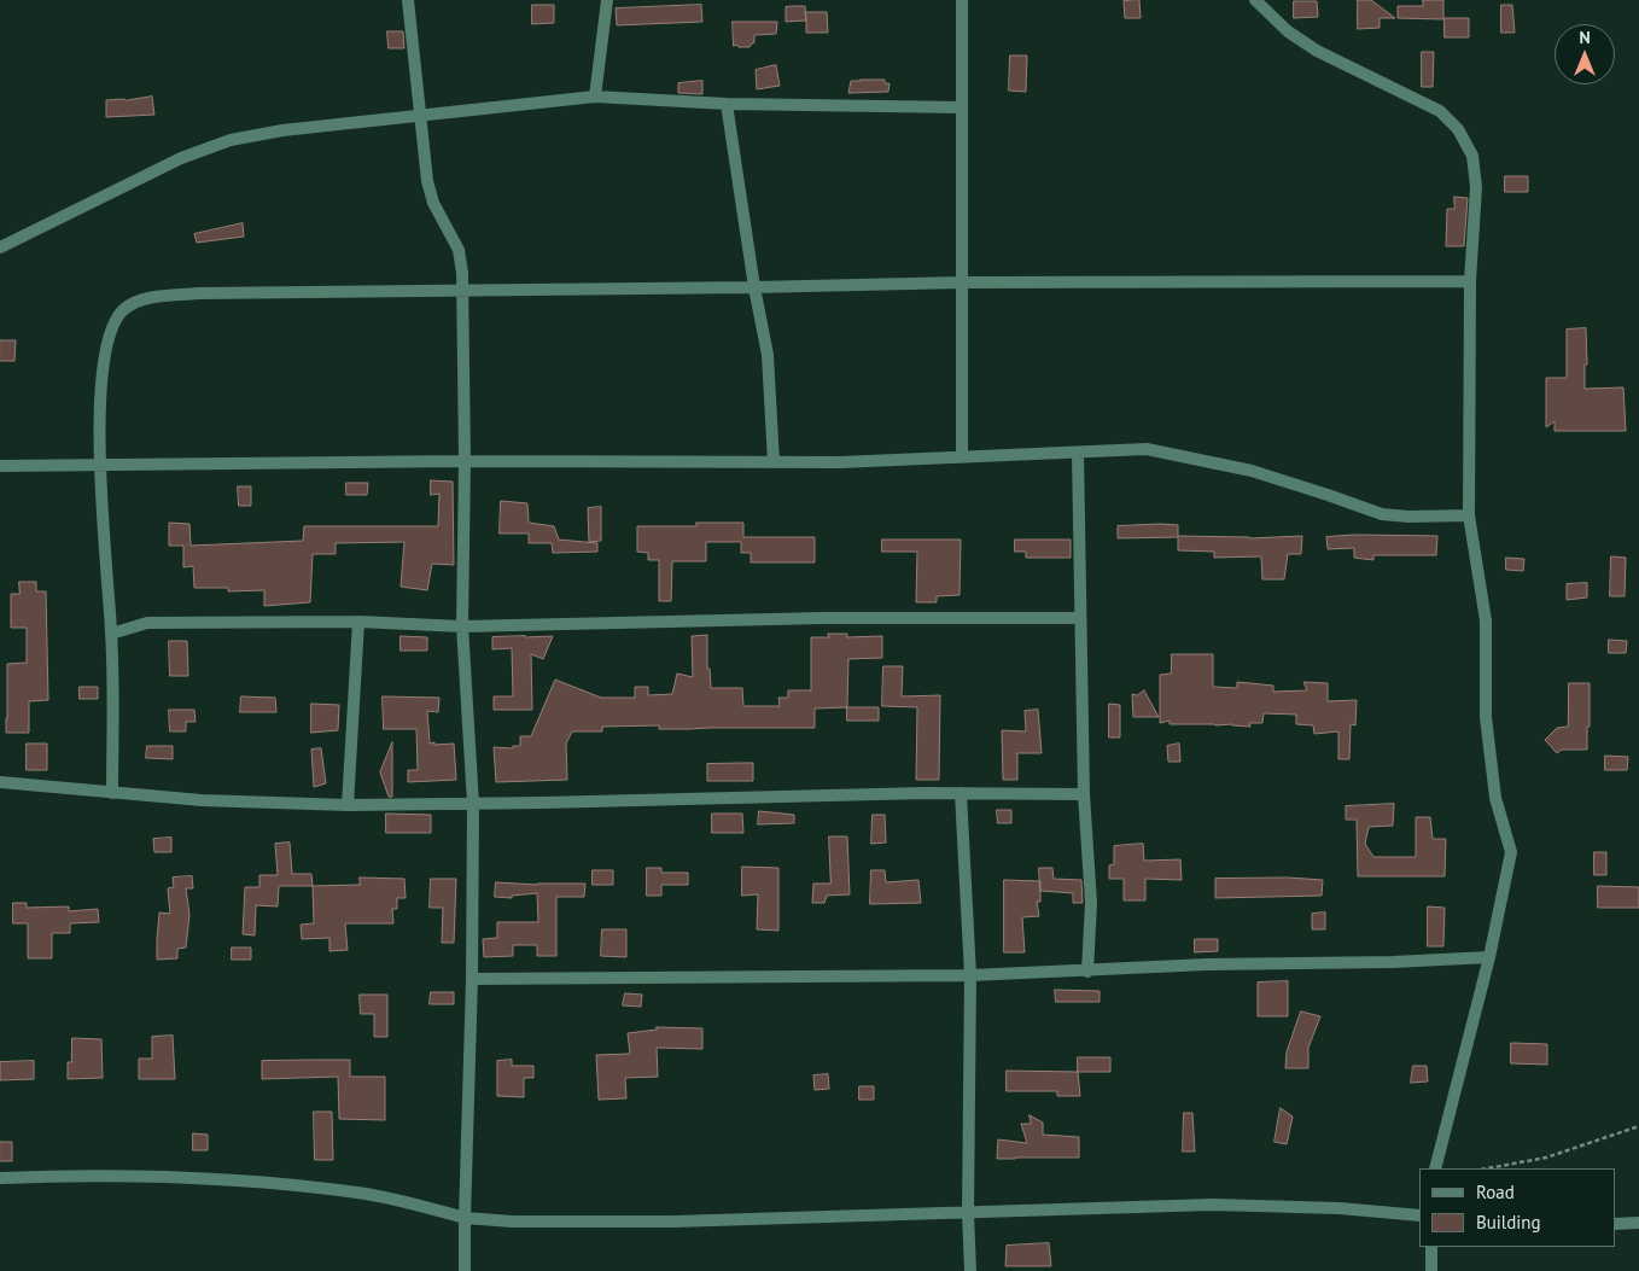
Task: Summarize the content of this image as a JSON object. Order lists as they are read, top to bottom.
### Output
{
  "legend": ["Road", "Building"],
  "north": "top"
}
